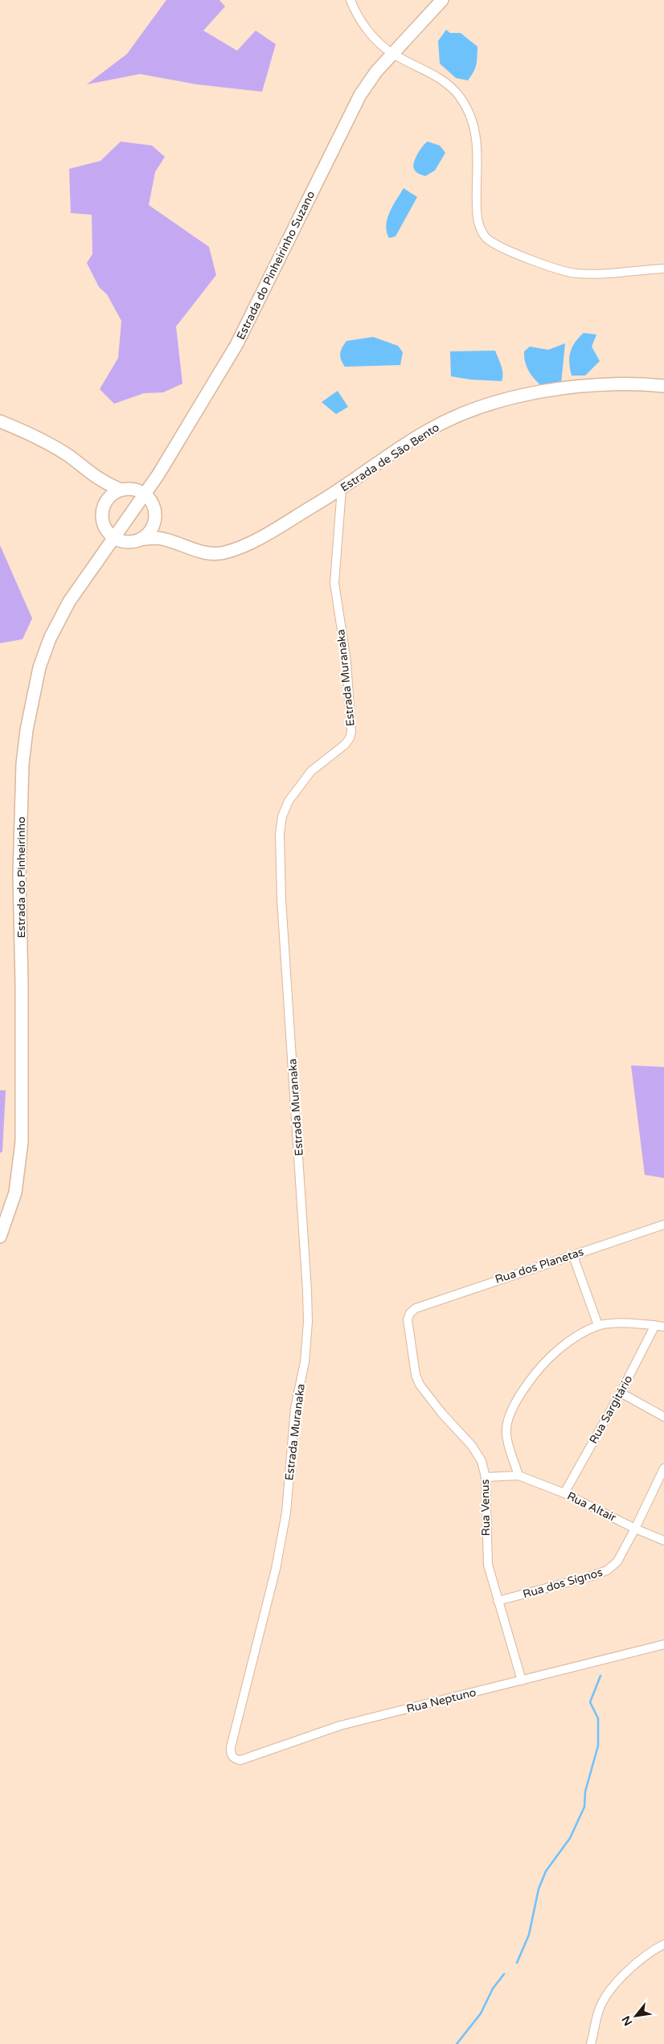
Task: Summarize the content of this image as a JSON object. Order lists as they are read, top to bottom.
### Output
{
  "streets": {
    "main road": ["Estrada do Pinheirinho Suzano", "Estrada de São Bento", "Estrada do Pinheirinho"],
    "street": [
      "Estrada Muranaka",
      "Rua dos Planetas",
      "Rua Sargitário",
      "Rua Altair",
      "Rua Venus",
      "Rua dos Sígnos",
      "Rua Neptuno"
    ]
  },
  "crossings": [
    ["Estrada do Pinheirinho Suzano", "Estrada do Pinheirinho"],
    ["Estrada de São Bento", "Estrada Muranaka"],
    ["Estrada Muranaka", "Rua Neptuno"],
    ["Rua dos Planetas", "Rua Venus"],
    ["Rua Sargitário", "Rua Altair"],
    ["Rua Altair", "Rua dos Sígnos"],
    ["Rua Venus", "Rua dos Sígnos"],
    ["Rua Venus", "Rua Neptuno"]
  ],
  "north": "bottom left"
}
